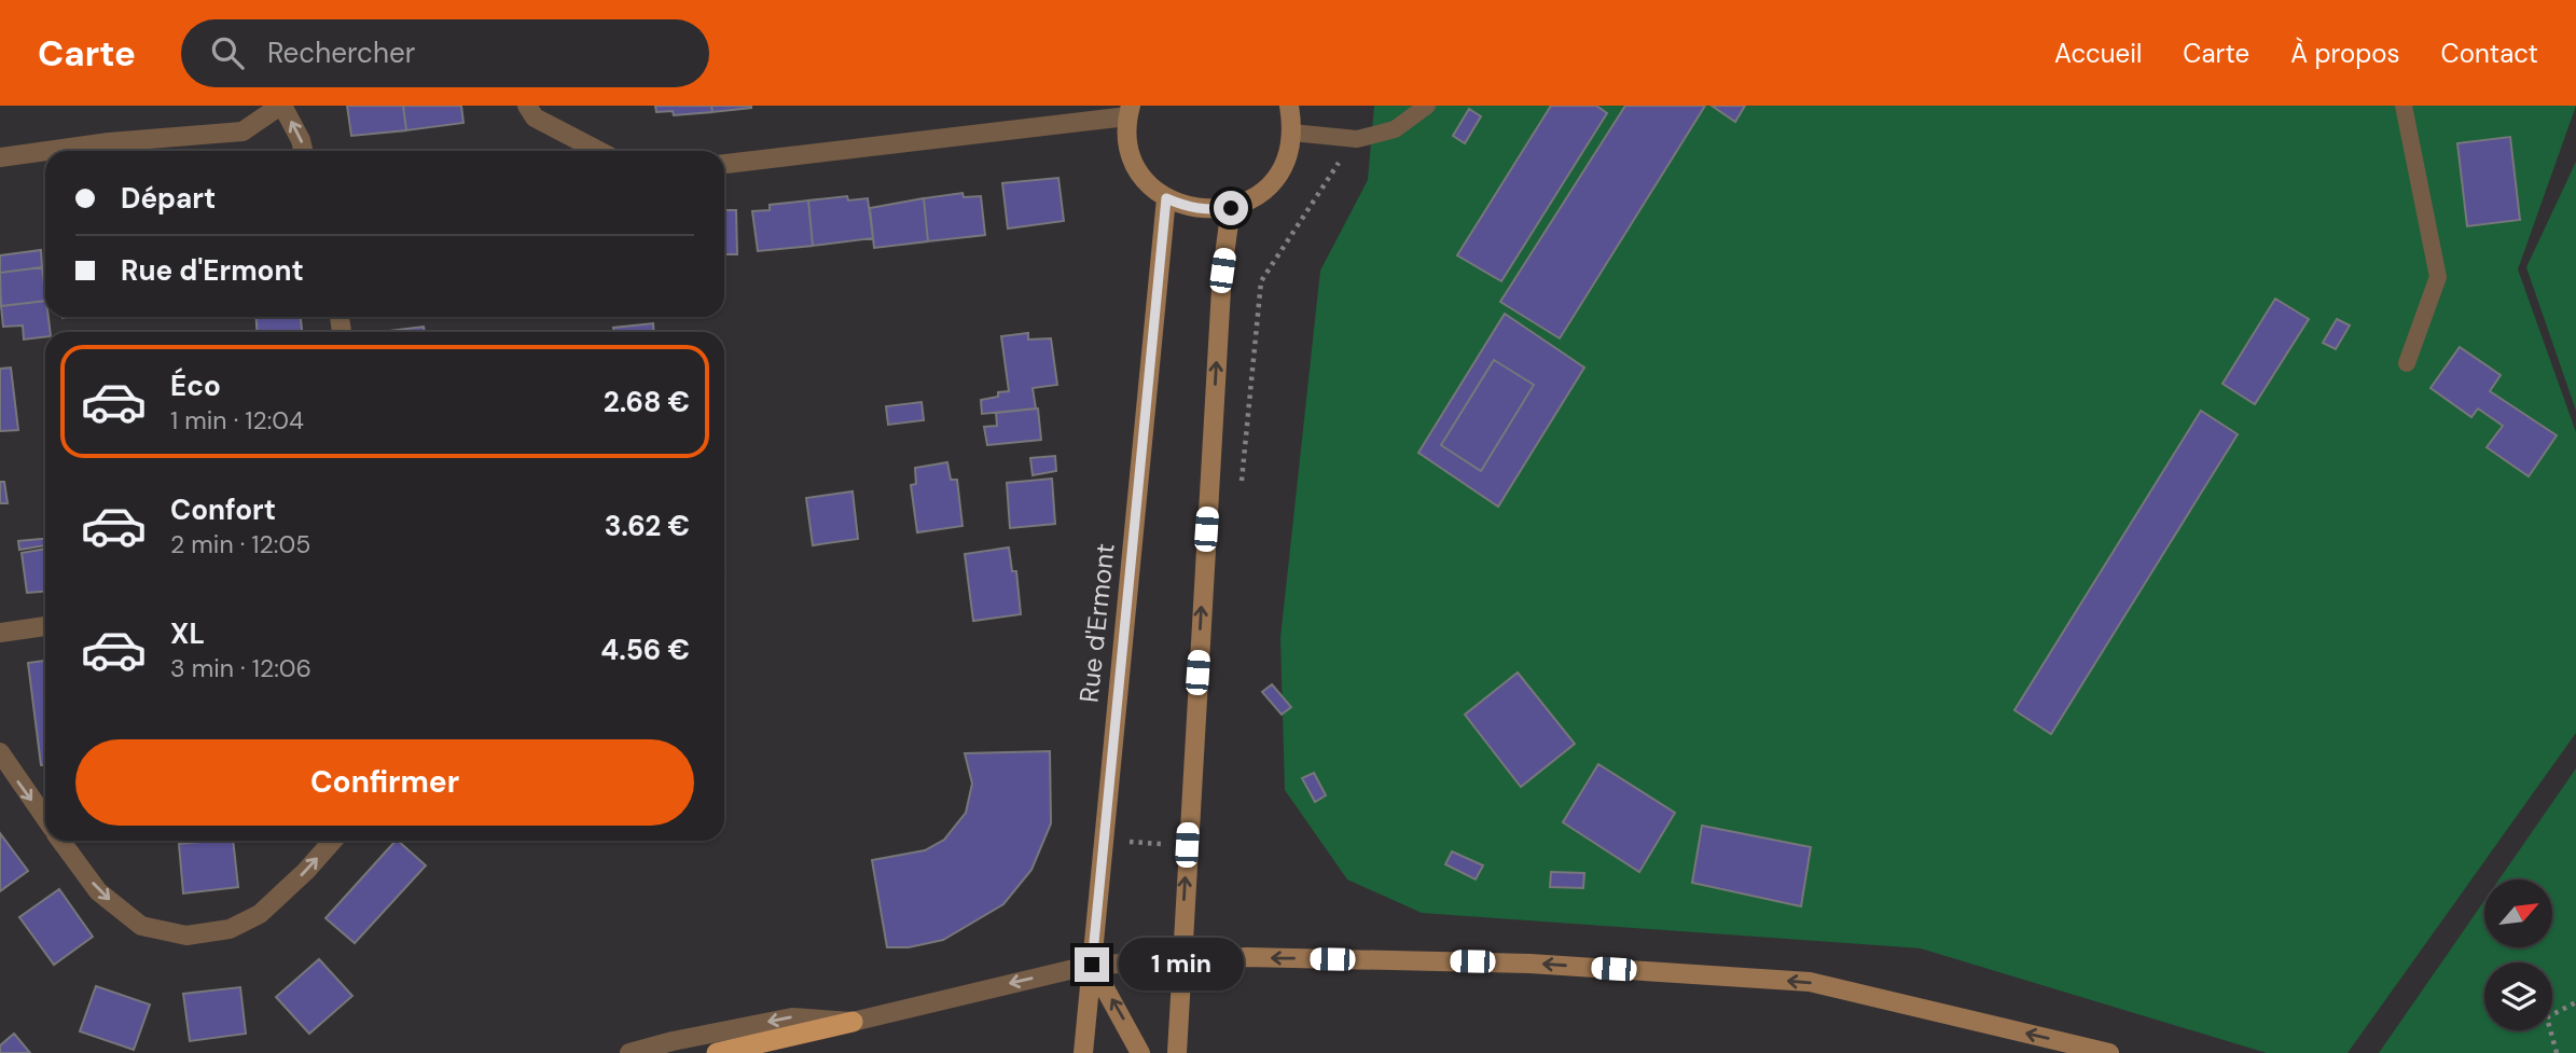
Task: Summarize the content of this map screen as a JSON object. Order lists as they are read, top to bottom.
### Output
{
  "streets": {
    "main road": ["Rue d'Ermont"]
  },
  "north": "top right",
  "page": {
    "header": "Carte",
    "search": "Rechercher",
    "nav": [
      "Accueil",
      "Carte",
      "À propos",
      "Contact"
    ],
    "banner": ["Départ", "Rue d'Ermont"],
    "list": [
      {
        "name": "Éco",
        "note": "1 min · 12:04",
        "value": "2.68 €"
      },
      {
        "name": "Confort",
        "note": "2 min · 12:05",
        "value": "3.62 €"
      },
      {
        "name": "XL",
        "note": "3 min · 12:06",
        "value": "4.56 €"
      }
    ],
    "buttons": "Confirmer",
    "bubble": "1 min"
  }
}
